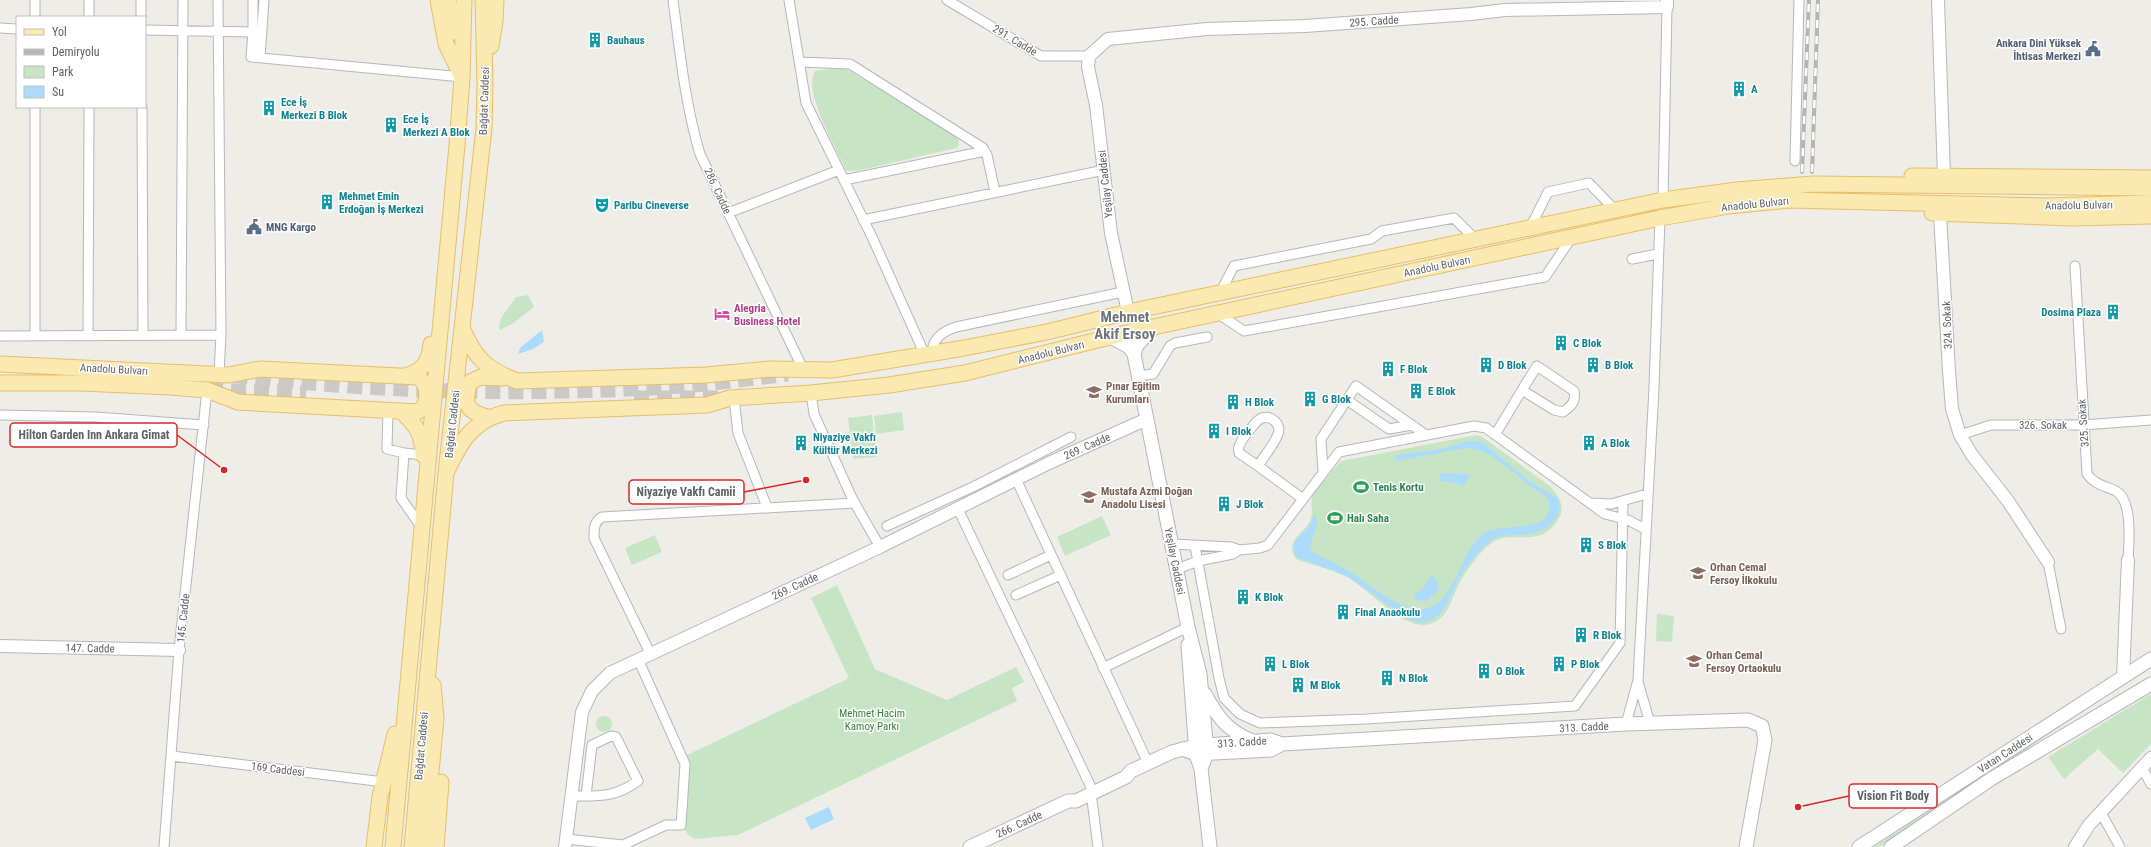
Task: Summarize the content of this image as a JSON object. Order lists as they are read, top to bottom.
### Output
{
  "streets": {
    "main road": [
      "Bağdat Caddesi",
      "Yeşilay Caddesi",
      "Anadolu Bulvarı",
      "313. Cadde",
      "Vatan Caddesi",
      "266. Cadde"
    ],
    "street": [
      "295. Cadde",
      "291. Cadde",
      "286. Cadde",
      "324. Sokak",
      "325. Sokak",
      "326. Sokak",
      "269. Cadde",
      "145. Cadde",
      "147. Cadde",
      "169 Caddesi"
    ]
  },
  "crossings": [
    ["295. Cadde", "291. Cadde"],
    ["295. Cadde", "Yeşilay Caddesi"],
    ["291. Cadde", "Yeşilay Caddesi"],
    ["Yeşilay Caddesi", "Anadolu Bulvarı"],
    ["Yeşilay Caddesi", "269. Cadde"],
    ["Yeşilay Caddesi", "313. Cadde"],
    ["Yeşilay Caddesi", "266. Cadde"],
    ["286. Cadde", "Anadolu Bulvarı"],
    ["Anadolu Bulvarı", "145. Cadde"],
    ["324. Sokak", "326. Sokak"],
    ["325. Sokak", "326. Sokak"],
    ["145. Cadde", "147. Cadde"],
    ["145. Cadde", "169 Caddesi"],
    ["313. Cadde", "266. Cadde"]
  ],
  "districts": ["Mehmet Akif Ersoy"],
  "parks": ["Mehmet Hacim Kamoy Parkı"],
  "places": {
    "building": [
      "Bauhaus",
      "A",
      "Ece İş Merkezi B Blok",
      "Ece İş Merkezi A Blok",
      "Mehmet Emin Erdoğan İş Merkezi",
      "Dosima Plaza",
      "C Blok",
      "D Blok",
      "B Blok",
      "F Blok",
      "E Blok",
      "G Blok",
      "H Blok",
      "I Blok",
      "Niyaziye Vakfı Kültür Merkezi",
      "A Blok",
      "J Blok",
      "S Blok",
      "K Blok",
      "Final Anaokulu",
      "R Blok",
      "L Blok",
      "P Blok",
      "O Blok",
      "N Blok",
      "M Blok"
    ],
    "public building": ["Ankara Dini Yüksek İhtisas Merkezi", "MNG Kargo"],
    "theatre": ["Paribu Cineverse"],
    "hotel": ["Alegria Business Hotel"],
    "school or university": [
      "Pınar Eğitim Kurumları",
      "Mustafa Azmi Doğan Anadolu Lisesi",
      "Orhan Cemal Fersoy İlkokulu",
      "Orhan Cemal Fersoy Ortaokulu"
    ],
    "other": ["Hilton Garden Inn Ankara Gimat", "Niyaziye Vakfı Camii", "Vision Fit Body"],
    "sports": ["Tenis Kortu", "Halı Saha"]
  },
  "legend": [
    "Yol",
    "Demiryolu",
    "Park",
    "Su"
  ]
}
